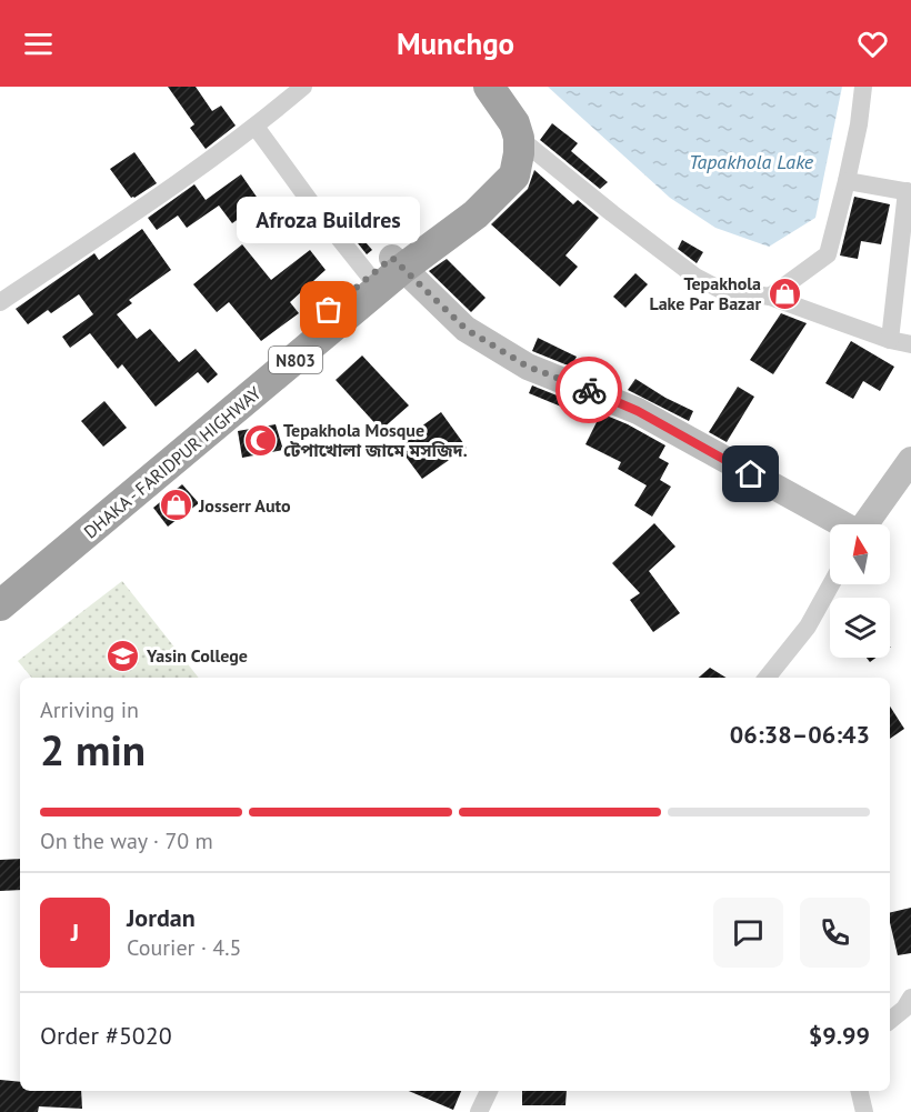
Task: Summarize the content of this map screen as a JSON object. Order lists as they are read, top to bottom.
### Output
{
  "streets": {
    "highway": ["N803", "DHAKA - FARIDPUR HIGHWAY"]
  },
  "water": ["Tapakhola Lake"],
  "places": {
    "shop": ["Tepakhola Lake Par Bazar", "Josserr Auto"],
    "other": ["Afroza Buildres"],
    "mosque": ["Tepakhola Mosque টেপাখোলা জামে মসজিদ."],
    "school or university": ["Yasin College"]
  },
  "north": "top",
  "page": {
    "header": "Munchgo",
    "bubble": "Afroza Buildres",
    "heading": ["2 min", "Arriving in", "06:38–06:43"],
    "panel": [
      "Jordan",
      "Courier · 4.5",
      "Order #5020",
      "$9.99"
    ],
    "bar": "On the way · 70 m",
    "round": "J"
  }
}
